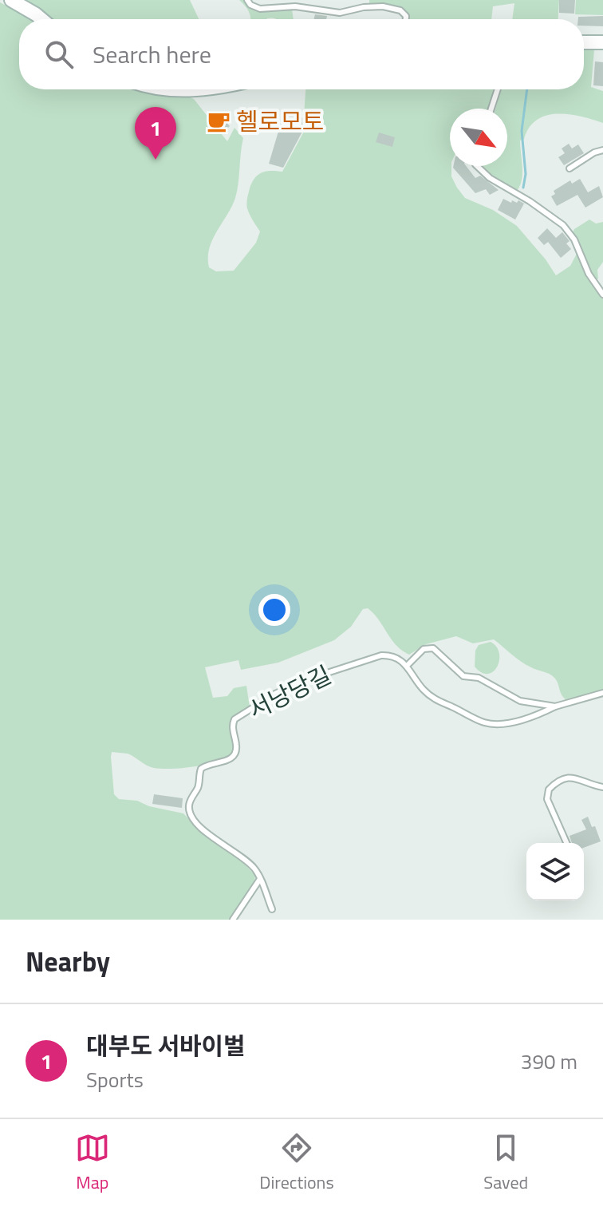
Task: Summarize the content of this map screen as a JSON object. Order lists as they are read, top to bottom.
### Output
{
  "streets": {
    "lane": ["서낭당길"]
  },
  "places": {
    "cafe": ["헬로모토"]
  },
  "north": "bottom right",
  "page": {
    "search": "Search here",
    "pins": "1",
    "heading": "Nearby",
    "list": [
      {
        "mark": "1",
        "name": "대부도 서바이벌",
        "note": "Sports",
        "value": "390 m"
      }
    ],
    "nav": ["Map", "Directions", "Saved"]
  }
}
